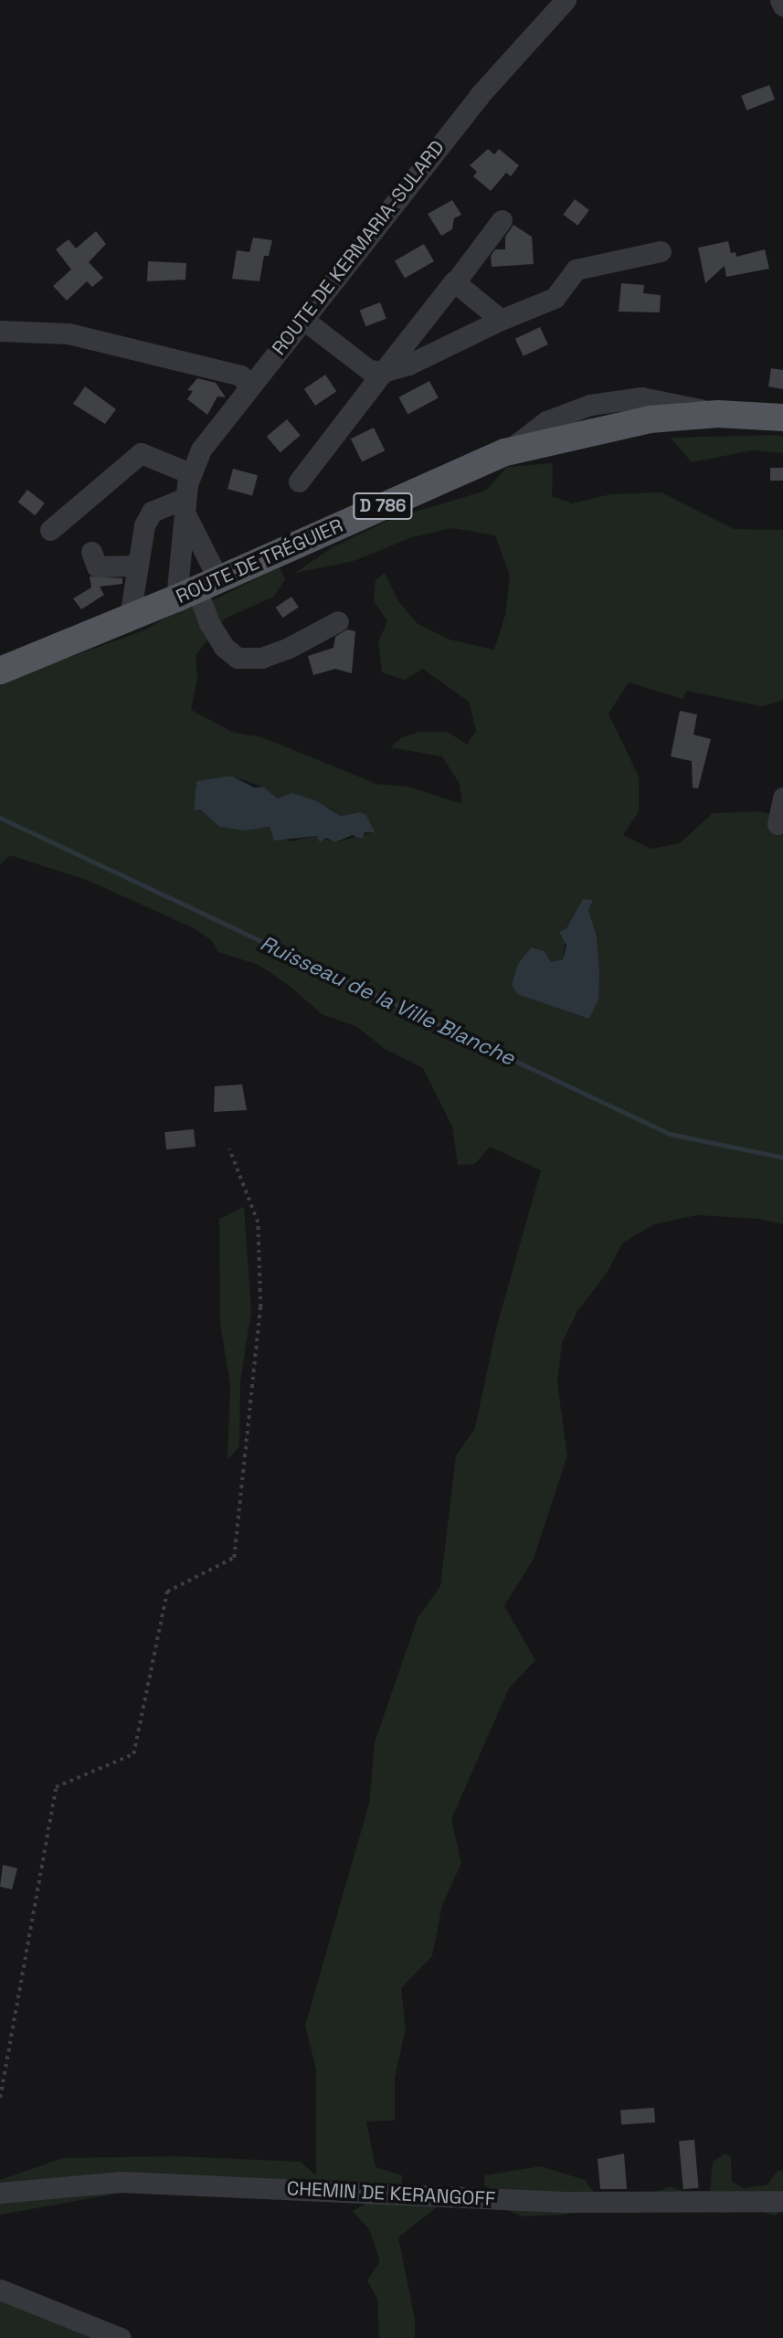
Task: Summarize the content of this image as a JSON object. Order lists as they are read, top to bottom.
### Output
{
  "streets": {
    "main road": ["D 786", "ROUTE DE TRÉGUIER"],
    "street": ["ROUTE DE KERMARIA-SULARD", "CHEMIN DE KERANGOFF"]
  },
  "crossings": [
    ["ROUTE DE KERMARIA-SULARD", "ROUTE DE TRÉGUIER"]
  ],
  "water": ["Ruisseau de la Ville Blanche"]
}
